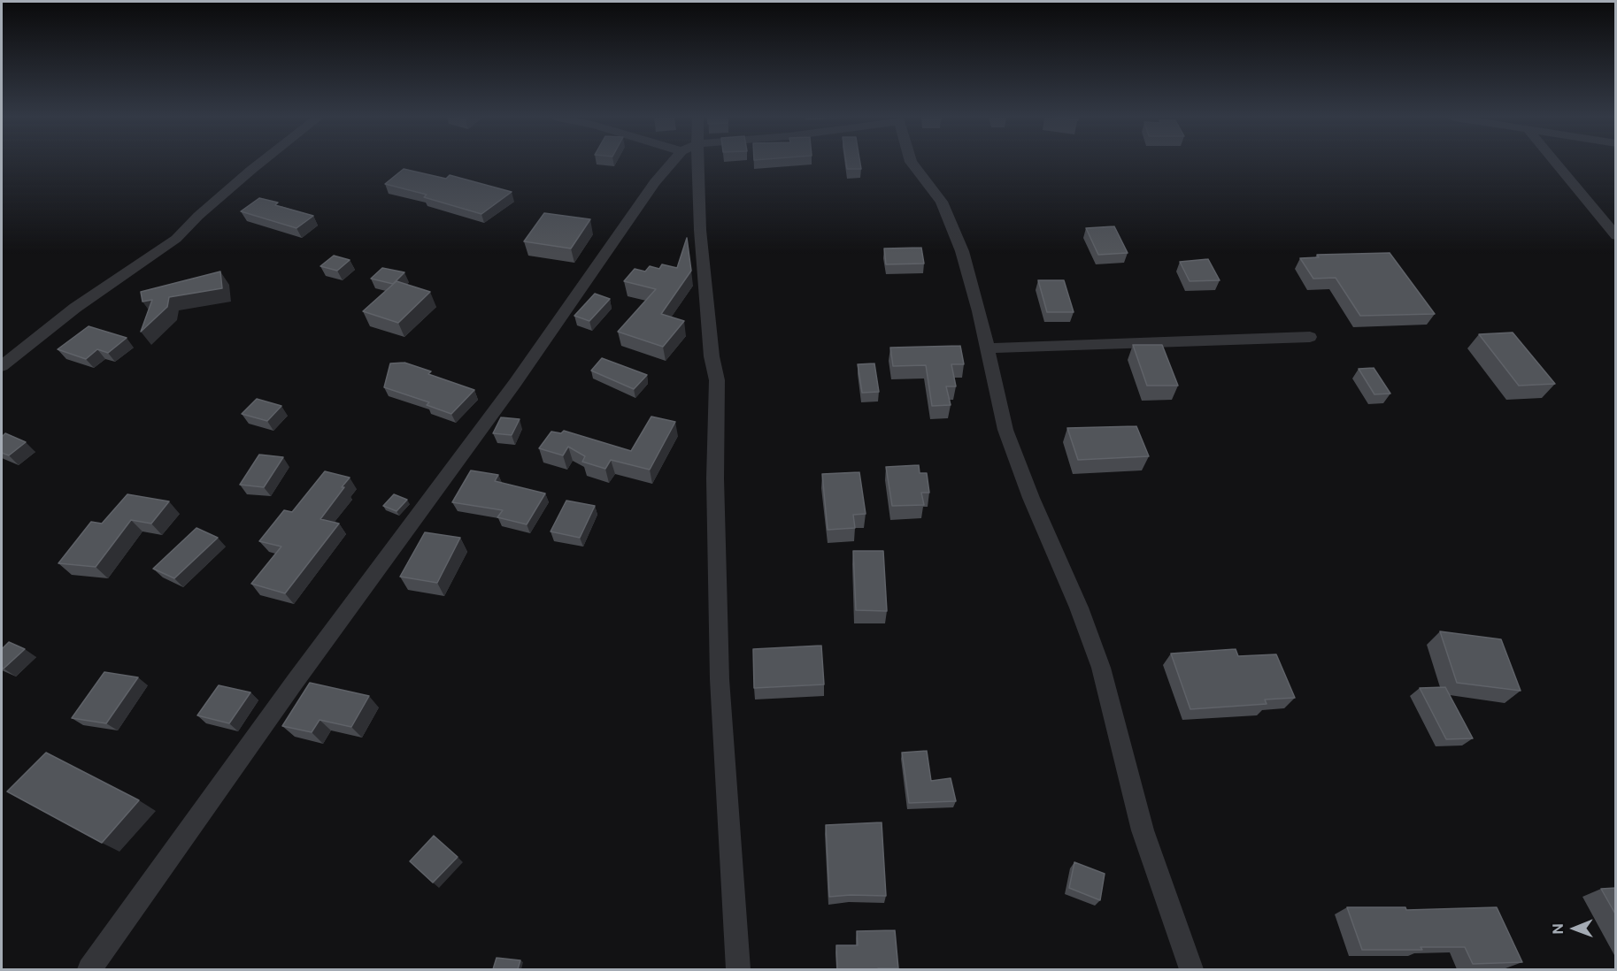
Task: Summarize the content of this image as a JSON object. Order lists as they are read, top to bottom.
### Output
{
  "north": "left"
}
